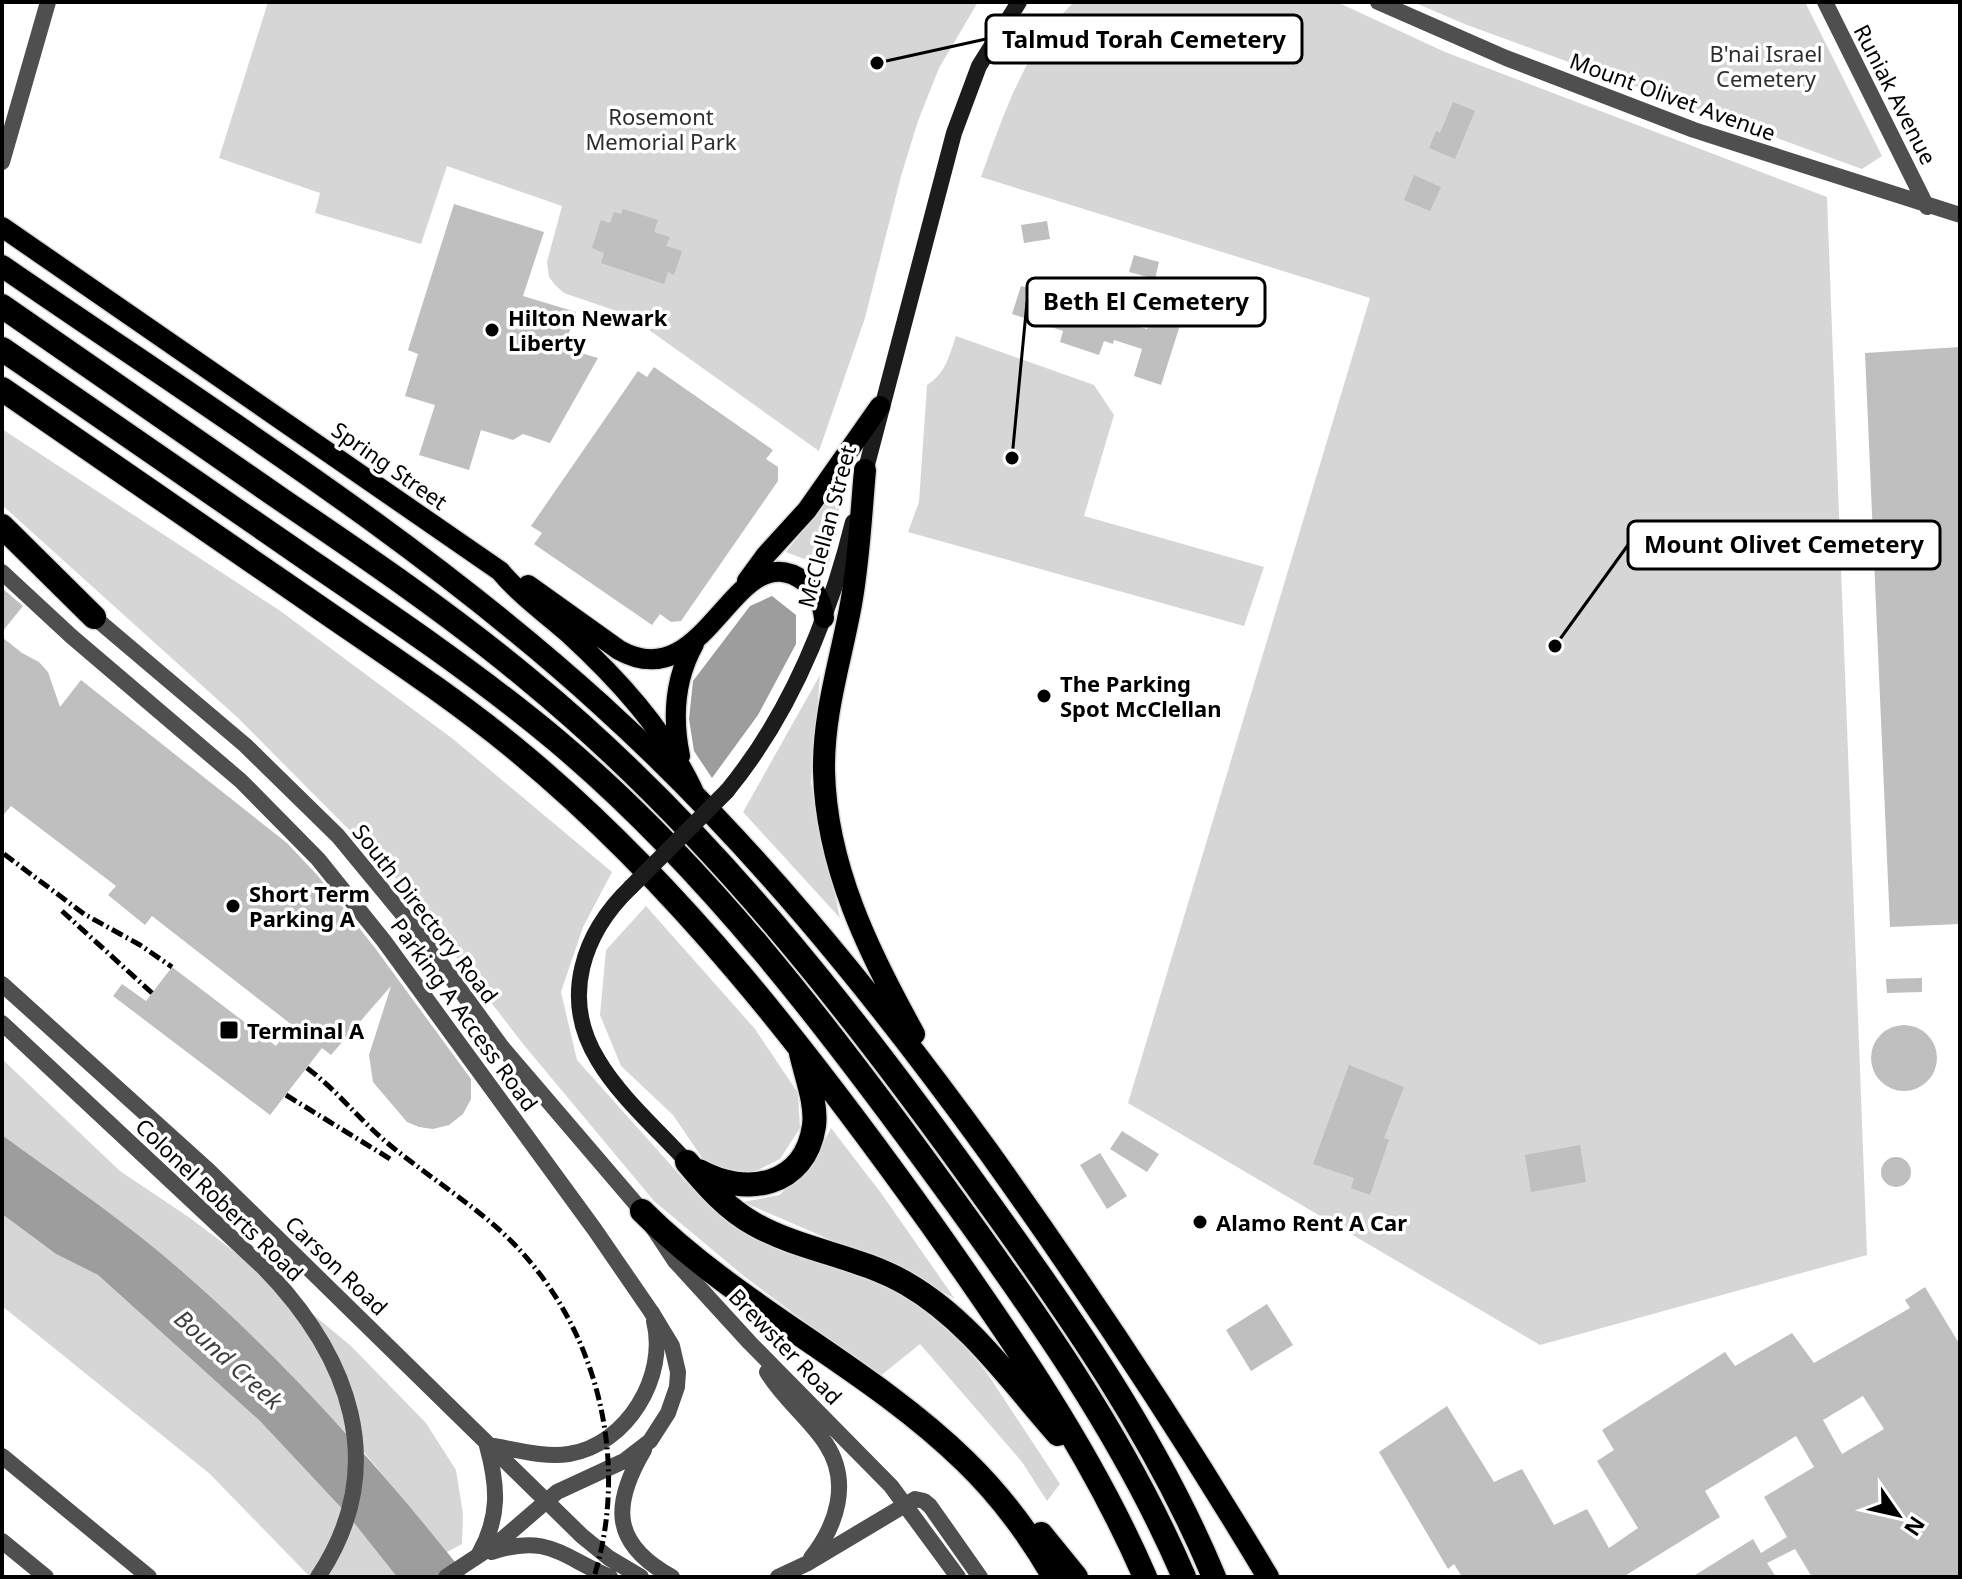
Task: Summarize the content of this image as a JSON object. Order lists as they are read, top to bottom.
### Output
{
  "streets": {
    "main road": ["Spring Street", "McClellan Street"],
    "street": [
      "Runiak Avenue",
      "Mount Olivet Avenue",
      "South Directory Road",
      "Parking A Access Road",
      "Colonel Roberts Road",
      "Carson Road",
      "Brewster Road"
    ]
  },
  "crossings": [
    ["Runiak Avenue", "Mount Olivet Avenue"],
    ["South Directory Road", "Brewster Road"],
    ["Parking A Access Road", "Carson Road"]
  ],
  "water": ["Bound Creek"],
  "parks": ["B'nai Israel Cemetery", "Rosemont Memorial Park"],
  "places": {
    "other": [
      "Talmud Torah Cemetery",
      "Hilton Newark Liberty",
      "Beth El Cemetery",
      "Mount Olivet Cemetery",
      "The Parking Spot McClellan",
      "Short Term Parking A",
      "Alamo Rent A Car"
    ],
    "transit": ["Terminal A"]
  },
  "north": "bottom right"
}
